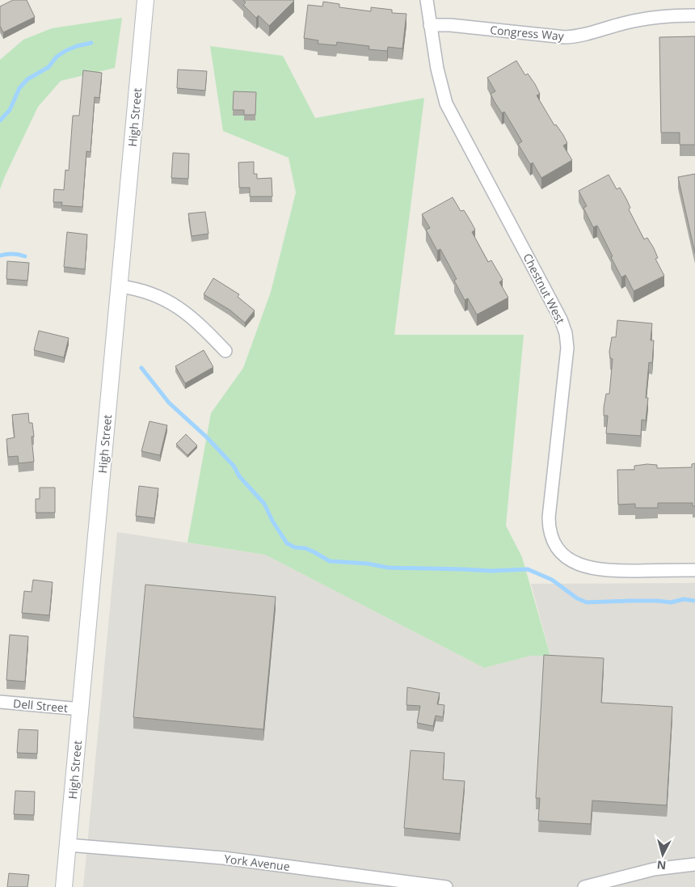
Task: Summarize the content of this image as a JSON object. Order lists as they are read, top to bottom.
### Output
{
  "streets": {
    "main road": ["High Street"],
    "street": [
      "Congress Way",
      "Chestnut West",
      "Dell Street",
      "York Avenue"
    ]
  },
  "crossings": [
    ["Congress Way", "Chestnut West"],
    ["High Street", "Dell Street"],
    ["High Street", "York Avenue"]
  ],
  "north": "bottom"
}
